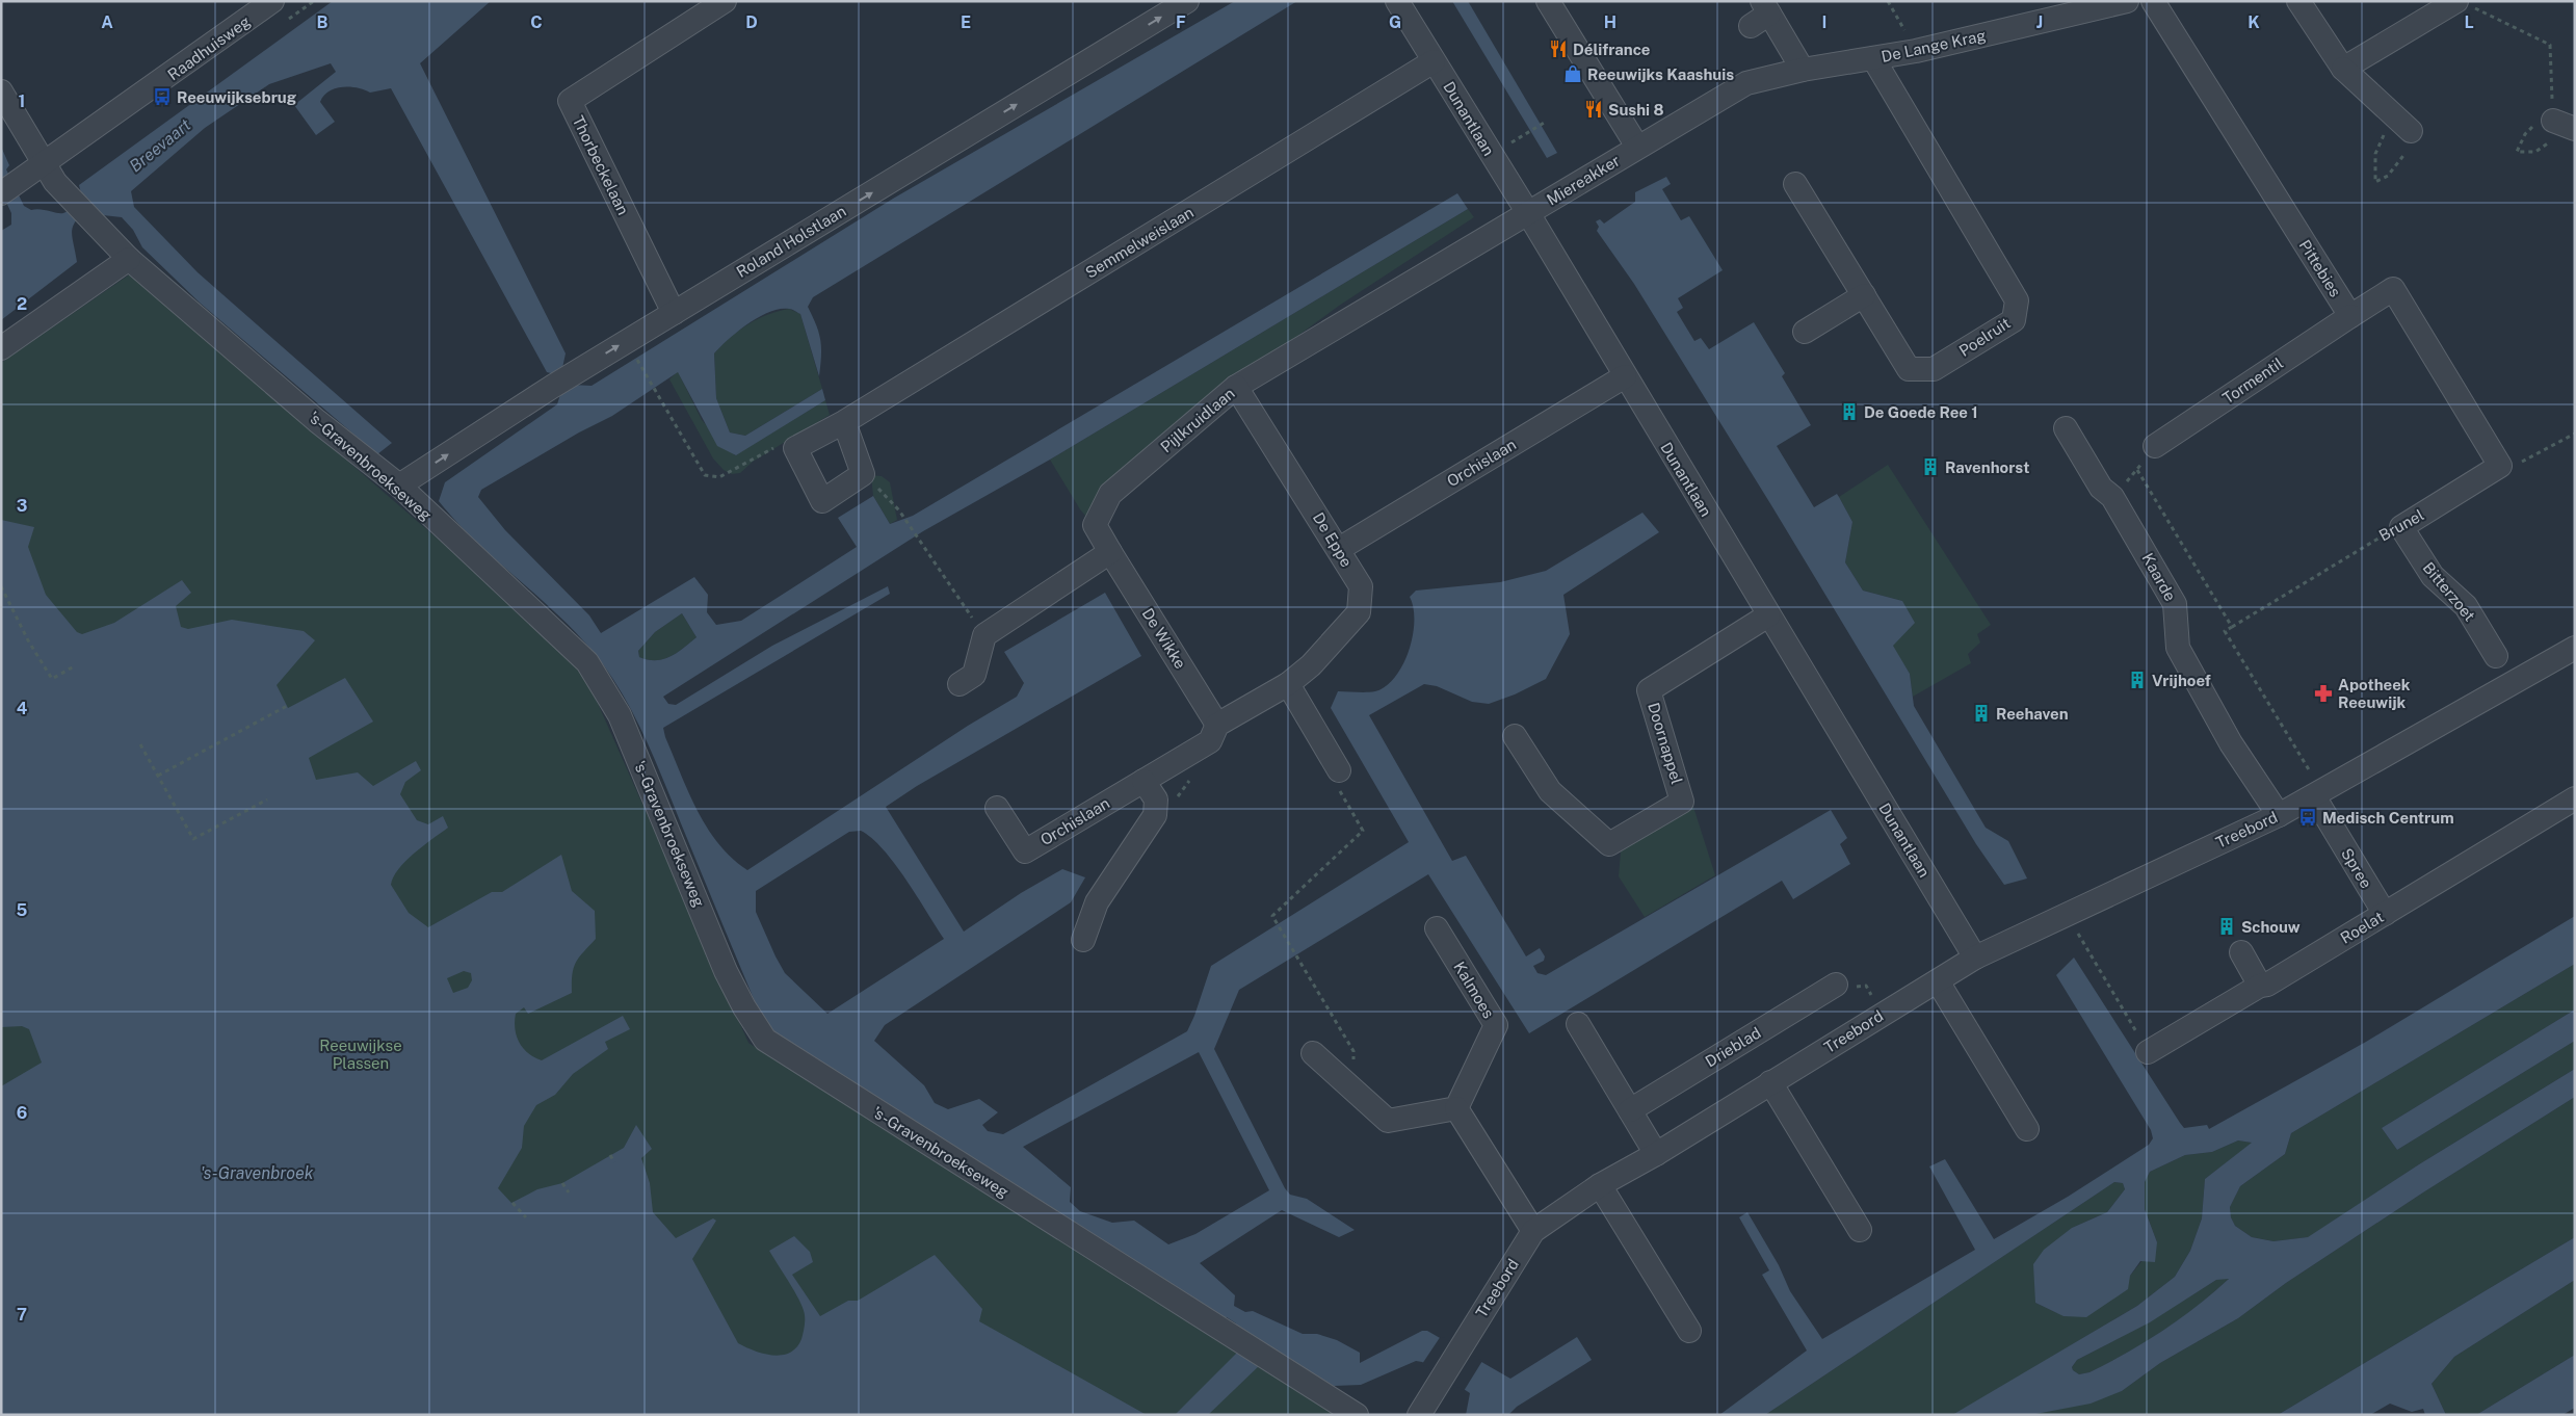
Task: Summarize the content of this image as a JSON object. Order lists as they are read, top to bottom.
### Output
{
  "streets": {
    "street": [
      "De Lange Krag",
      "Raadhuisweg",
      "Dunantlaan",
      "Thorbeckelaan",
      "Miereakker",
      "Roland Holstlaan",
      "Semmelweislaan",
      "Pittebies",
      "Poelruit",
      "Tormentil",
      "Pijlkruidlaan",
      "Orchislaan",
      "'s-Gravenbroekseweg",
      "Brunel",
      "De Eppe",
      "Kaarde",
      "Bitterzoet",
      "De Wikke",
      "Doornappel",
      "Treebord",
      "Spree",
      "Roelat",
      "Kalmoes",
      "Drieblad"
    ]
  },
  "crossings": [
    ["De Lange Krag", "Miereakker"],
    ["De Lange Krag", "Poelruit"],
    ["Raadhuisweg", "'s-Gravenbroekseweg"],
    ["Dunantlaan", "Miereakker"],
    ["Dunantlaan", "Semmelweislaan"],
    ["Dunantlaan", "Pijlkruidlaan"],
    ["Dunantlaan", "Orchislaan"],
    ["Dunantlaan", "Doornappel"],
    ["Dunantlaan", "Treebord"],
    ["Thorbeckelaan", "Roland Holstlaan"],
    ["Miereakker", "Pijlkruidlaan"],
    ["Roland Holstlaan", "'s-Gravenbroekseweg"],
    ["Pittebies", "Tormentil"],
    ["Pijlkruidlaan", "De Eppe"],
    ["Pijlkruidlaan", "De Wikke"],
    ["Orchislaan", "De Eppe"],
    ["Orchislaan", "De Wikke"],
    ["Brunel", "Bitterzoet"],
    ["Kaarde", "Treebord"],
    ["Treebord", "Spree"],
    ["Spree", "Roelat"]
  ],
  "one_way": ["Roland Holstlaan"],
  "water": ["Breevaart", "'s-Gravenbroek"],
  "parks": ["Reeuwijkse Plassen"],
  "places": {
    "restaurant": ["Délifrance", "Sushi 8"],
    "shop": ["Reeuwijks Kaashuis"],
    "bus stop": ["Reeuwijksebrug", "Medisch Centrum"],
    "building": [
      "De Goede Ree 1",
      "Ravenhorst",
      "Vrijhoef",
      "Reehaven",
      "Schouw"
    ],
    "pharmacy": ["Apotheek Reeuwijk"]
  },
  "grid": {
    "columns": [
      "A",
      "B",
      "C",
      "D",
      "E",
      "F",
      "G",
      "H",
      "I",
      "J",
      "K",
      "L"
    ],
    "rows": [
      "1",
      "2",
      "3",
      "4",
      "5",
      "6",
      "7"
    ]
  }
}
